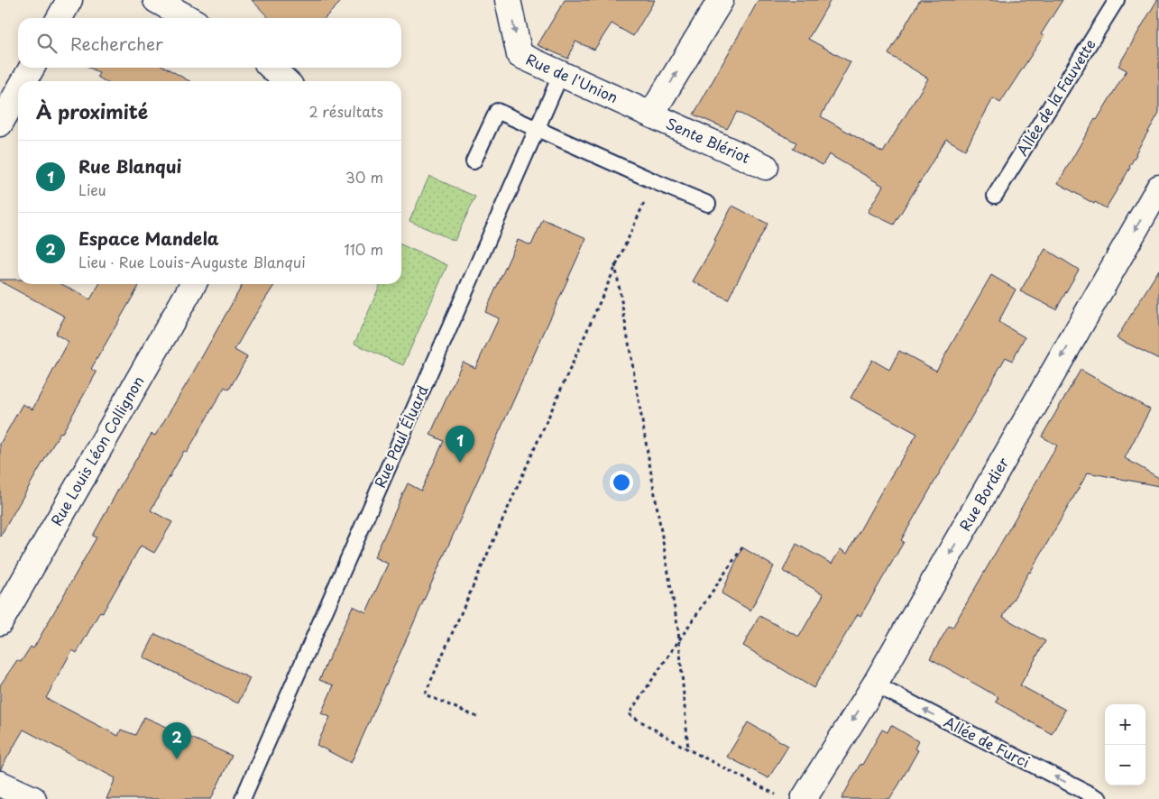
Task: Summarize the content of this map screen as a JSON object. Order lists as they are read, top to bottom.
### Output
{
  "streets": {
    "street": [
      "Rue de l'Union",
      "Sente Blériot",
      "Rue Louis Léon Collignon",
      "Rue Bordier"
    ],
    "lane": ["Allée de la Fauvette", "Rue Paul Éluard", "Allée de Furci"]
  },
  "crossings": [
    ["Rue de l'Union", "Sente Blériot"],
    ["Rue de l'Union", "Rue Paul Éluard"],
    ["Rue Bordier", "Allée de Furci"]
  ],
  "one_way": ["Rue de l'Union", "Rue Bordier", "Allée de Furci"],
  "page": {
    "search": "Rechercher",
    "heading": ["À proximité", "2 résultats"],
    "list": [
      {
        "mark": "1",
        "name": "Rue Blanqui",
        "note": "Lieu",
        "value": "30 m"
      },
      {
        "mark": "2",
        "name": "Espace Mandela",
        "note": "Lieu · Rue Louis-Auguste Blanqui",
        "value": "110 m"
      }
    ],
    "pins": ["1", "2"],
    "map_buttons": ["+", "−"]
  }
}
